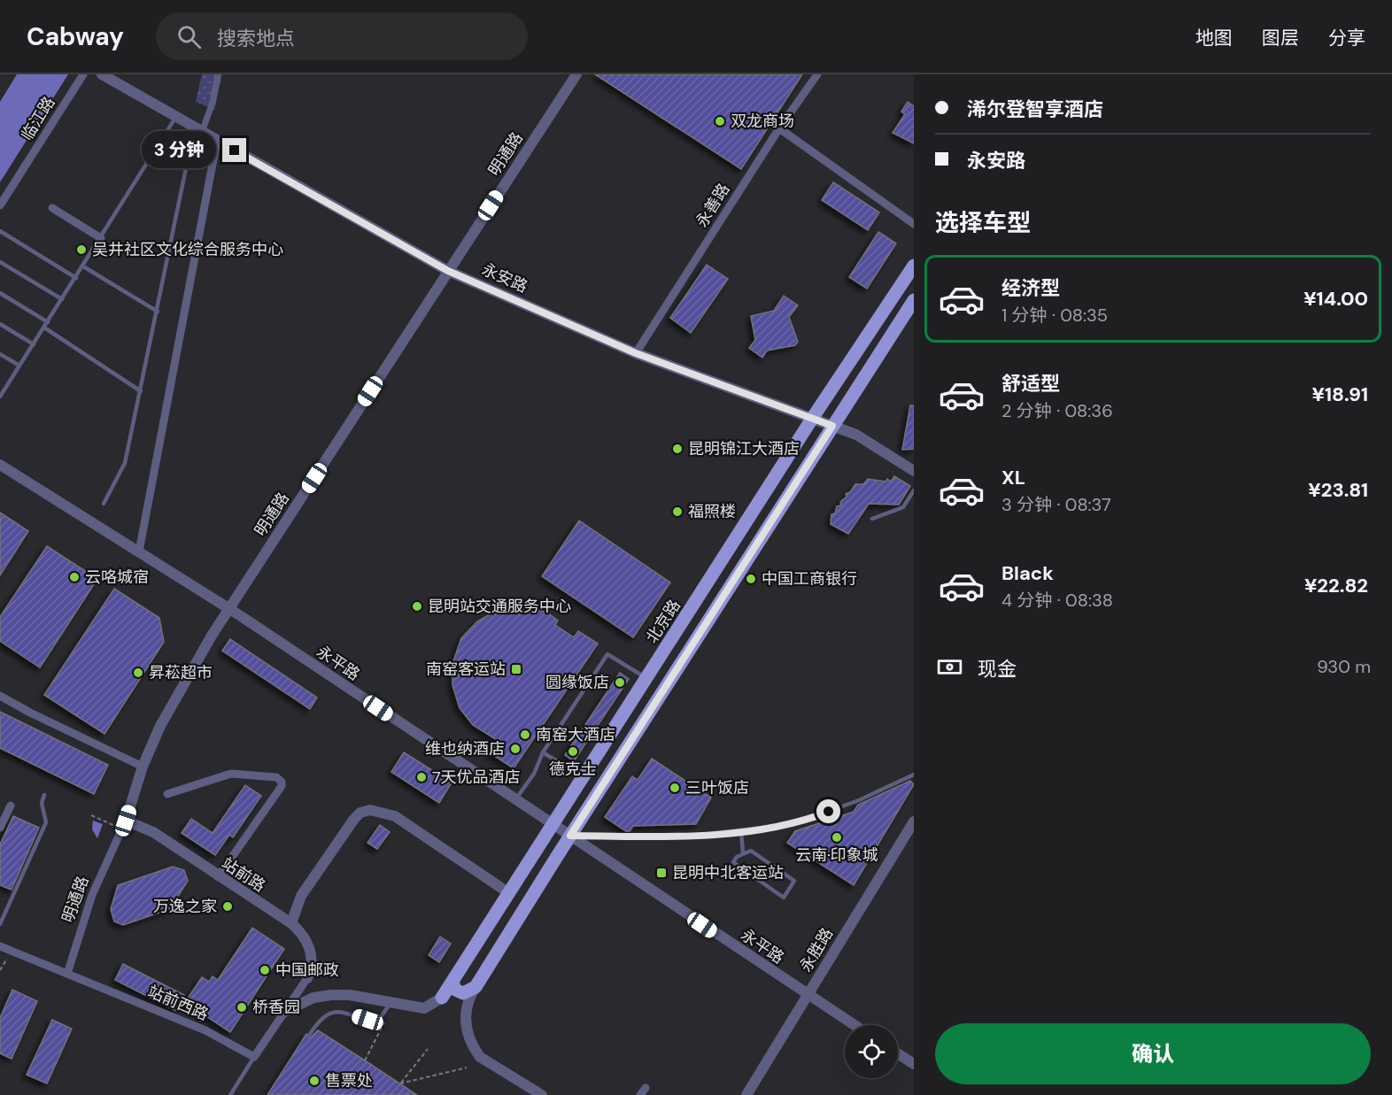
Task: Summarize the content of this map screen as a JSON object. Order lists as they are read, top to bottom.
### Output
{
  "streets": {
    "main road": ["北京路"],
    "street": [
      "临江路",
      "明通路",
      "永善路",
      "永安路",
      "永平路",
      "站前路",
      "永胜路",
      "站前西路"
    ]
  },
  "crossings": [
    ["明通路", "永安路"],
    ["明通路", "永平路"],
    ["明通路", "站前路"],
    ["明通路", "站前西路"],
    ["永善路", "永安路"],
    ["永安路", "北京路"],
    ["北京路", "永平路"],
    ["永平路", "永胜路"]
  ],
  "places": {
    "other": [
      "双龙商场",
      "吴井社区文化综合服务中心",
      "昆明锦江大酒店",
      "福照楼",
      "云咯城宿",
      "中国工商银行",
      "昆明站交通服务中心",
      "昇菘超市",
      "圆缘饭店",
      "南窑大酒店",
      "维也纳酒店",
      "德克士",
      "7天优品酒店",
      "三叶饭店",
      "云南·印象城",
      "万逸之家",
      "中国邮政",
      "桥香园",
      "售票处"
    ],
    "transit": ["南窑客运站", "昆明中北客运站"]
  },
  "page": {
    "header": "Cabway",
    "search": "搜索地点",
    "nav": ["地图", "图层", "分享"],
    "banner": ["浠尔登智享酒店", "永安路"],
    "bubble": "3 分钟",
    "heading": "选择车型",
    "list": [
      {
        "name": "经济型",
        "note": "1 分钟 · 08:35",
        "value": "¥14.00"
      },
      {
        "name": "舒适型",
        "note": "2 分钟 · 08:36",
        "value": "¥18.91"
      },
      {
        "name": "XL",
        "note": "3 分钟 · 08:37",
        "value": "¥23.81"
      },
      {
        "name": "Black",
        "note": "4 分钟 · 08:38",
        "value": "¥22.82"
      }
    ],
    "pay": ["现金", "930 m"],
    "buttons": "确认"
  }
}
